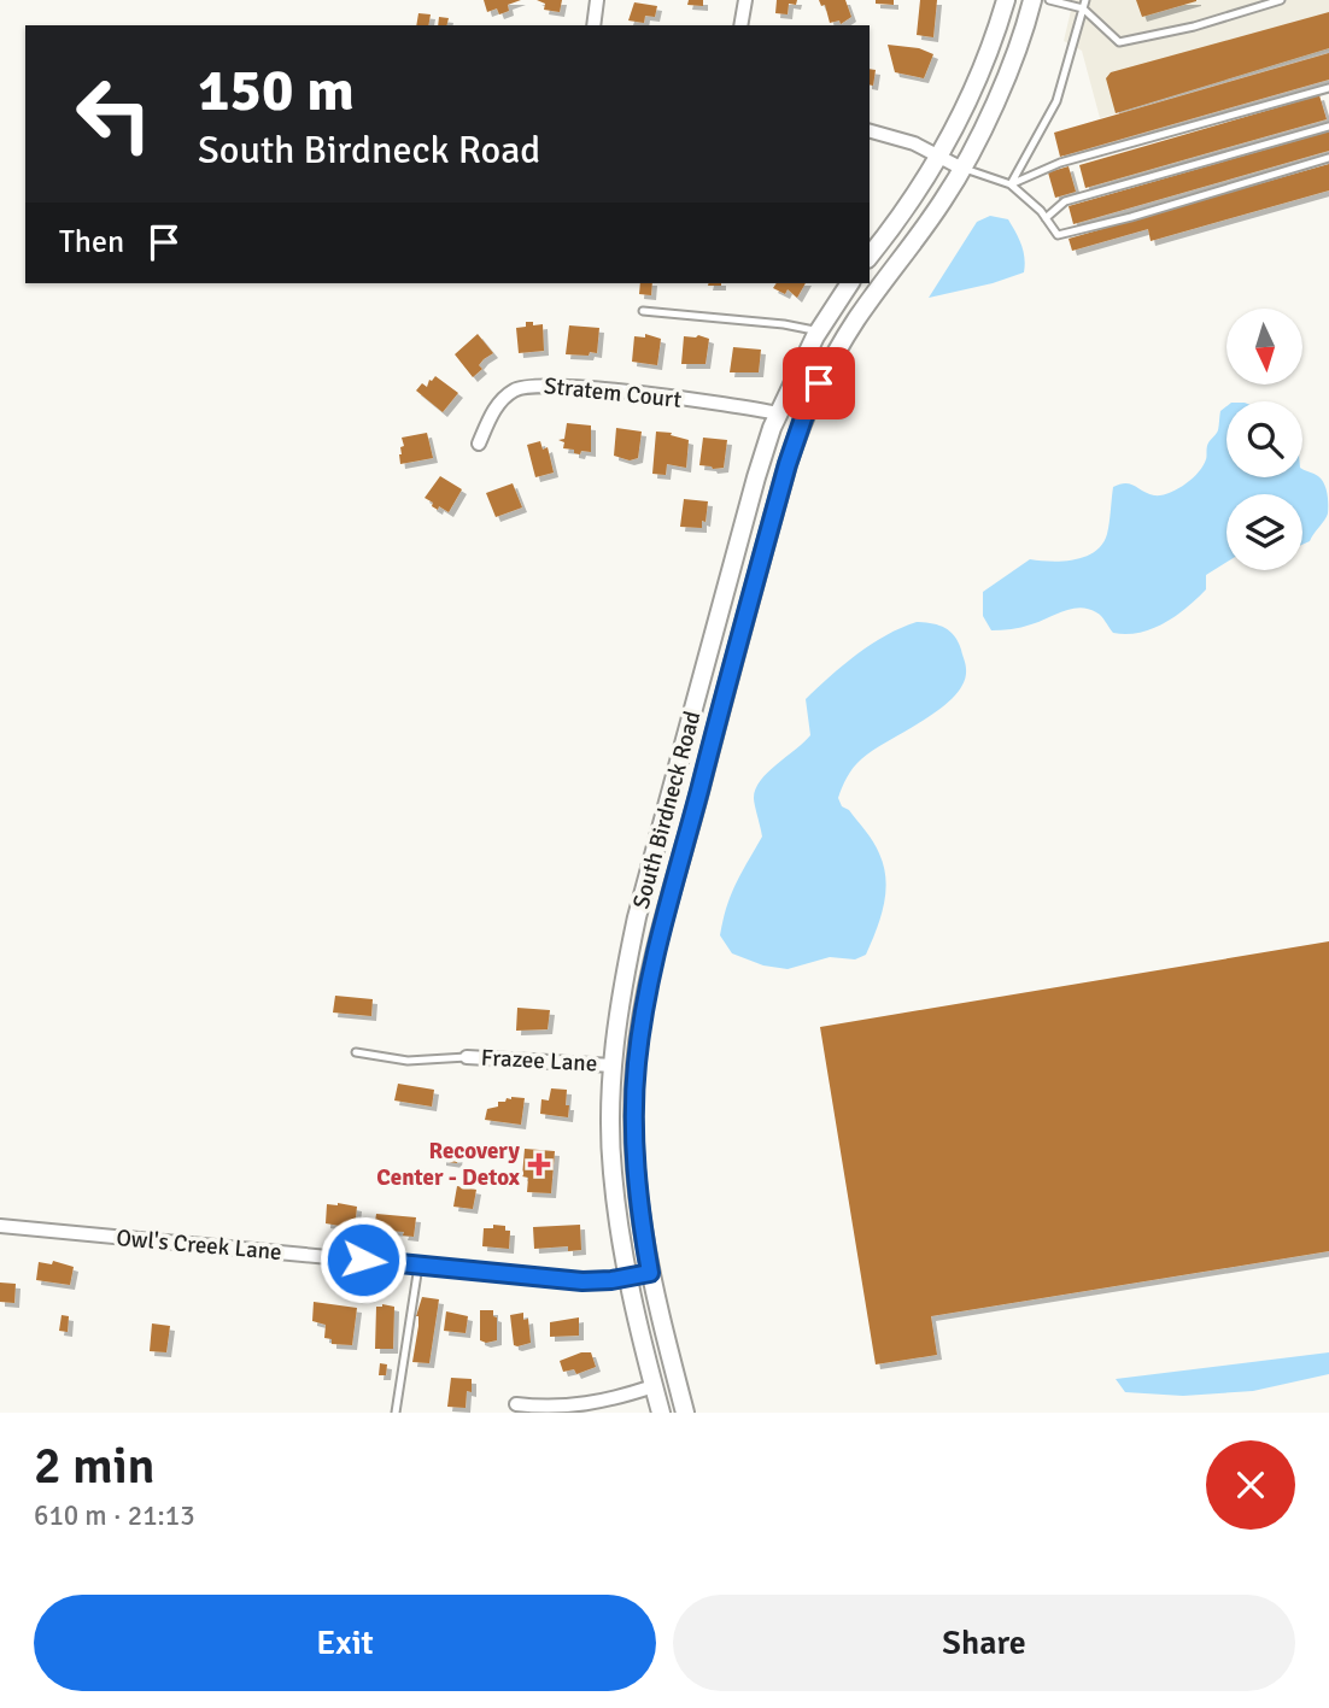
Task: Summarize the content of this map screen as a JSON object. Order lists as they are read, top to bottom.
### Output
{
  "streets": {
    "main road": ["South Birdneck Road"],
    "street": ["Stratem Court", "Frazee Lane", "Owl's Creek Lane"]
  },
  "crossings": [
    ["Stratem Court", "South Birdneck Road"],
    ["South Birdneck Road", "Frazee Lane"],
    ["South Birdneck Road", "Owl's Creek Lane"]
  ],
  "places": {
    "health": ["Recovery Center - Detox"]
  },
  "north": "bottom",
  "page": {
    "turn": ["150 m", "South Birdneck Road"],
    "then": "Then",
    "heading": ["2 min", "610 m · 21:13"],
    "buttons": ["Exit", "Share"]
  }
}
